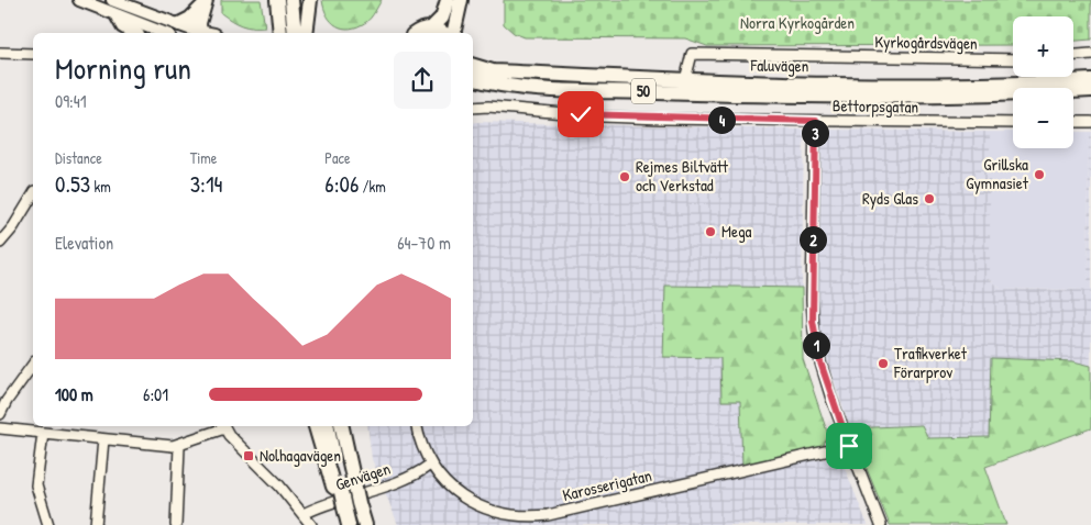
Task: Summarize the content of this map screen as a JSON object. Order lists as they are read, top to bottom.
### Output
{
  "streets": {
    "highway": ["Faluvägen", "50"],
    "street": [
      "Kyrkogårdsvägen",
      "Bettorpsgatan",
      "Genvägen",
      "Karosserigatan"
    ]
  },
  "crossings": [
    ["Kyrkogårdsvägen", "Faluvägen"],
    ["Faluvägen", "50"],
    ["Genvägen", "Karosserigatan"]
  ],
  "parks": ["Norra Kyrkogården"],
  "places": {
    "other": [
      "Grillska Gymnasiet",
      "Rejmes Biltvätt och Verkstad",
      "Ryds Glas",
      "Mega",
      "Trafikverket Förarprov"
    ],
    "transit": ["Nolhagavägen"]
  },
  "page": {
    "map_buttons": ["+", "−"],
    "heading": ["Morning run", "09:41"],
    "pins": [
      "4",
      "3",
      "2",
      "1"
    ],
    "stats": [
      ["Distance", "0.53 km"],
      ["Time", "3:14"],
      ["Pace", "6:06 /km"]
    ],
    "chart": ["Elevation", "64–70 m"],
    "list": [
      {
        "name": "100 m",
        "note": "6:01"
      }
    ]
  }
}
